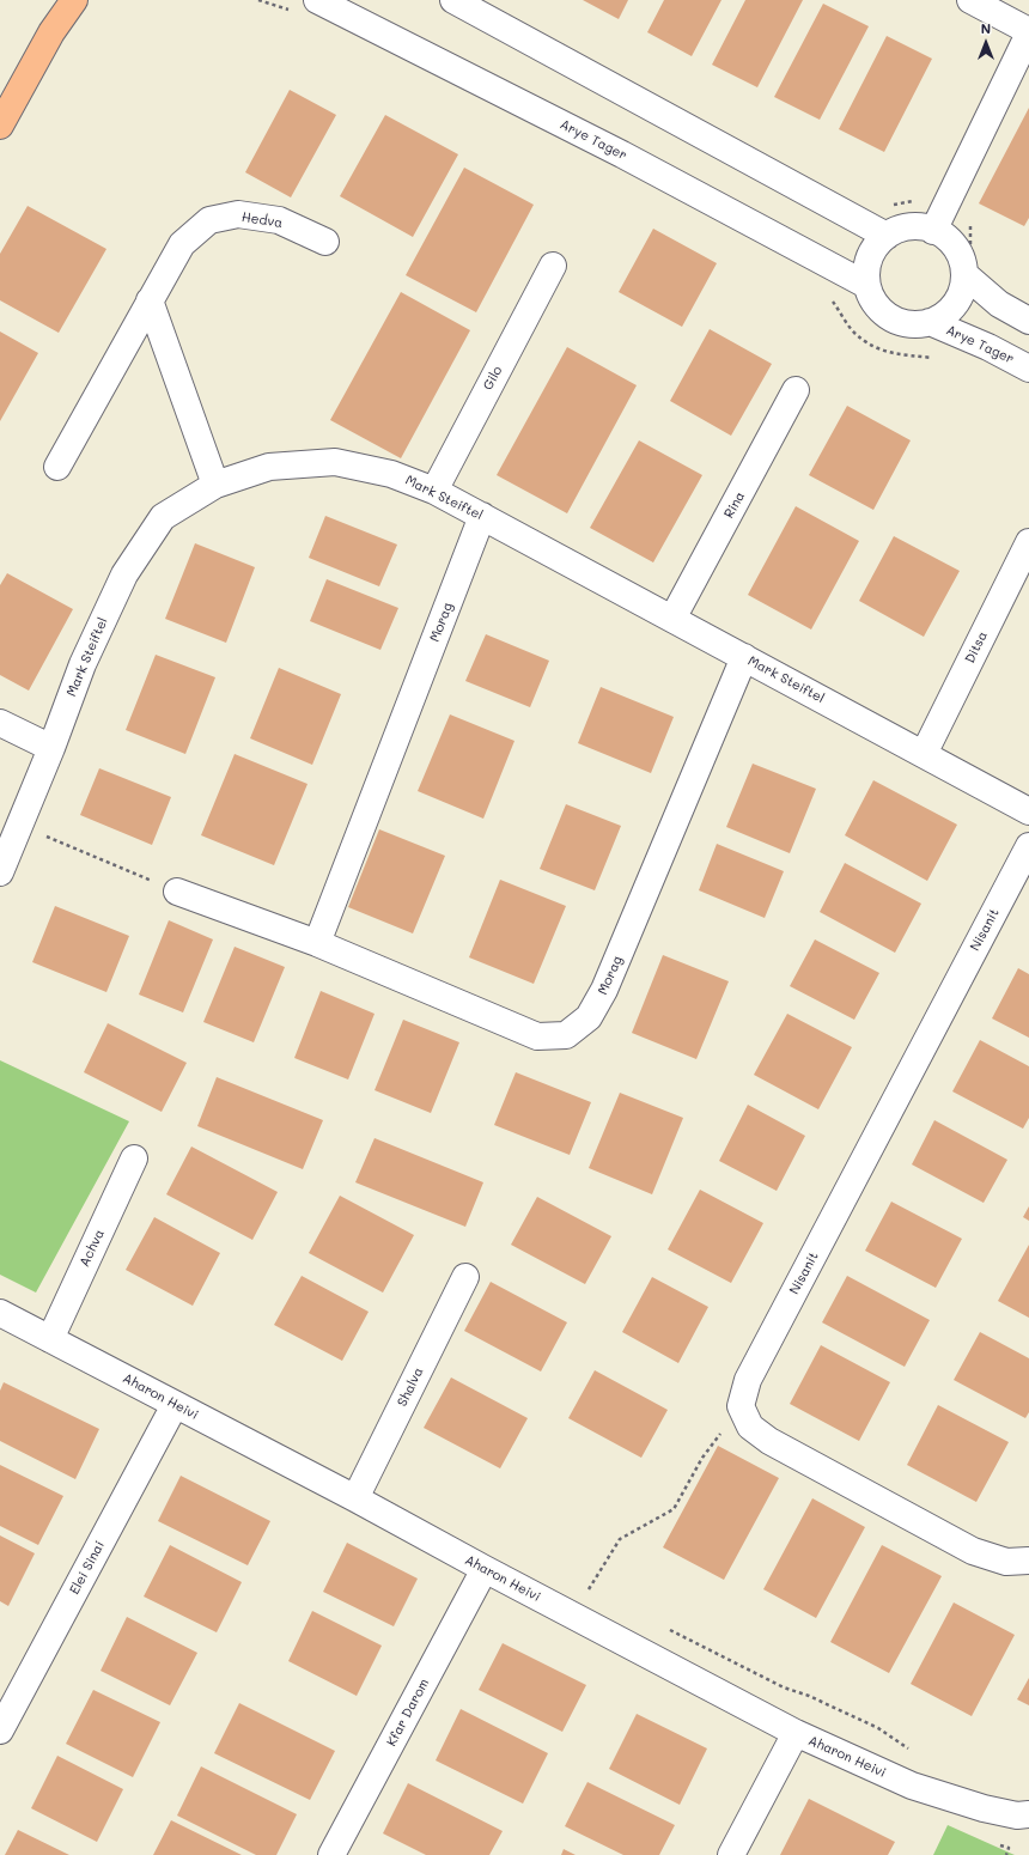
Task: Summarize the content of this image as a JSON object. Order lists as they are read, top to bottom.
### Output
{
  "streets": {
    "street": [
      "Arye Tager",
      "Hedva",
      "Gilo",
      "Mark Steiftel",
      "Rina",
      "Morag",
      "Ditsa",
      "Nisanit",
      "Achva",
      "Shalva",
      "Aharon Heivi",
      "Elei Sinai",
      "Kfar Darom"
    ]
  },
  "crossings": [
    ["Gilo", "Mark Steiftel"],
    ["Mark Steiftel", "Rina"],
    ["Mark Steiftel", "Morag"],
    ["Mark Steiftel", "Ditsa"],
    ["Achva", "Aharon Heivi"],
    ["Shalva", "Aharon Heivi"],
    ["Aharon Heivi", "Elei Sinai"],
    ["Aharon Heivi", "Kfar Darom"]
  ],
  "north": "top"
}
